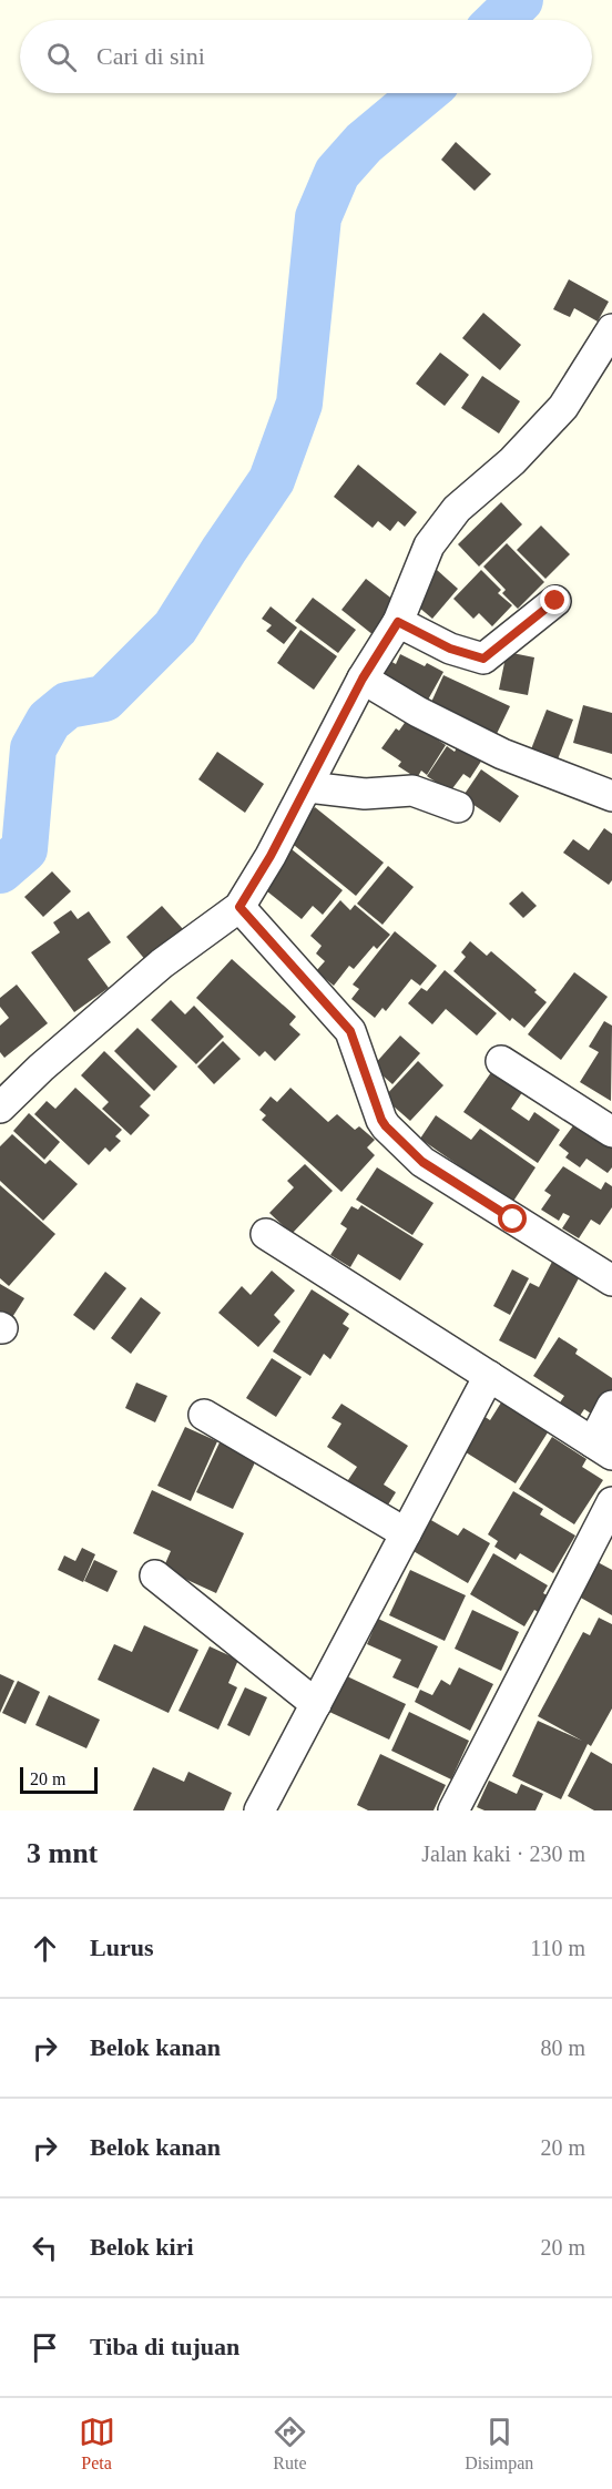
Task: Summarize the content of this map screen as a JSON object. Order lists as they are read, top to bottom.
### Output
{
  "scale_bar": "20 m",
  "page": {
    "search": "Cari di sini",
    "scale": "20 m",
    "heading": ["3 mnt", "Jalan kaki · 230 m"],
    "list": [
      ["Lurus", "110 m"],
      ["Belok kanan", "80 m"],
      ["Belok kanan", "20 m"],
      ["Belok kiri", "20 m"],
      "Tiba di tujuan"
    ],
    "nav": ["Peta", "Rute", "Disimpan"]
  }
}
